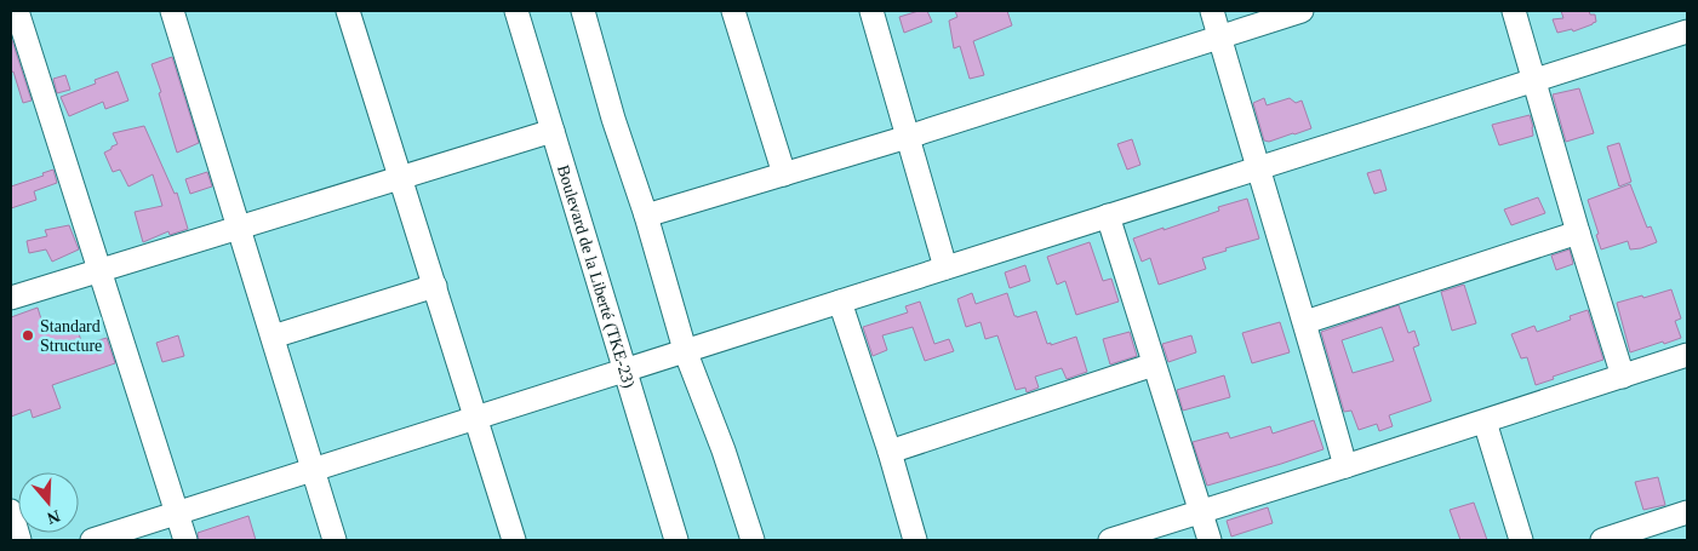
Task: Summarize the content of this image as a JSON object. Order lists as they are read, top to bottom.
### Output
{
  "streets": {
    "street": ["Boulevard de la Liberté (TKE-23)"]
  },
  "places": ["Standard Structure"],
  "north": "bottom"
}
